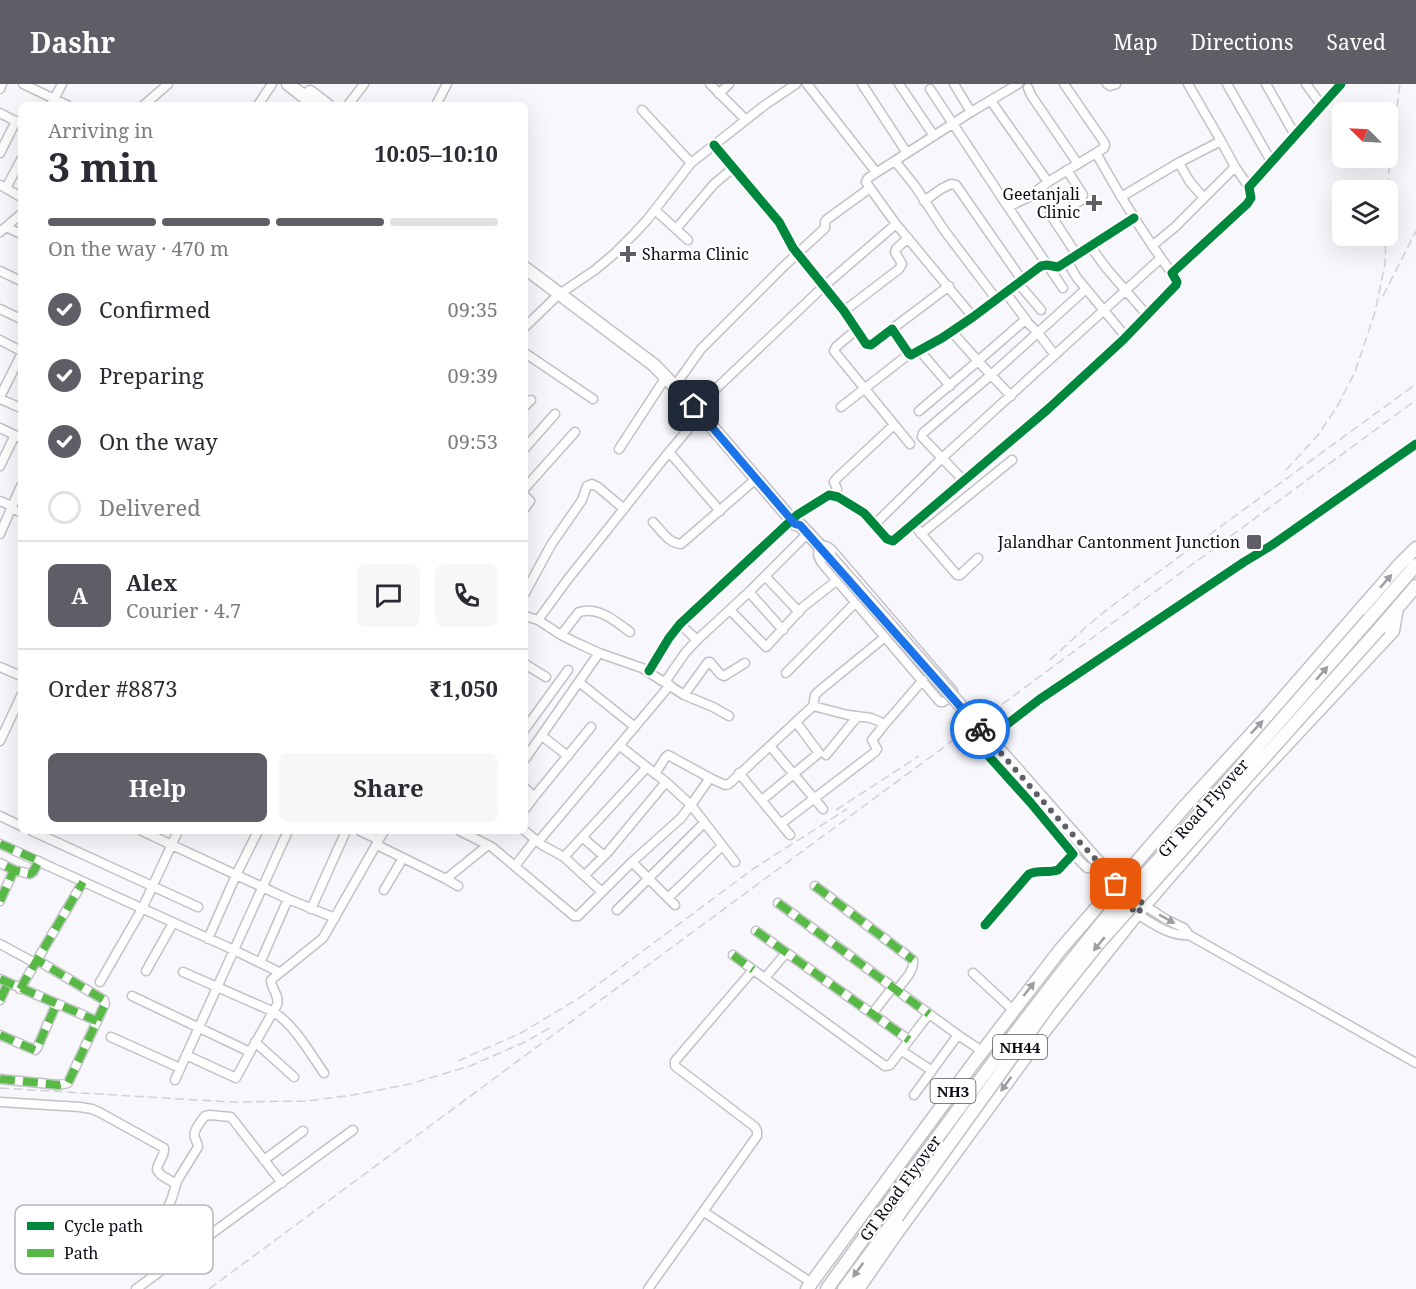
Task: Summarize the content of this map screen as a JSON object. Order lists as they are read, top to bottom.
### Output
{
  "streets": {
    "highway": ["GT Road Flyover", "NH44", "NH3"]
  },
  "crossings": [
    ["GT Road Flyover", "NH44"]
  ],
  "places": {
    "health": ["Geetanjali Clinic", "Sharma Clinic"],
    "transit": ["Jalandhar Cantonment Junction"]
  },
  "legend": ["Cycle path", "Path"],
  "north": "top left",
  "page": {
    "header": "Dashr",
    "nav": ["Map", "Directions", "Saved"],
    "heading": ["3 min", "Arriving in", "10:05–10:10"],
    "panel": [
      "Alex",
      "Courier · 4.7",
      "Order #8873",
      "₹1,050"
    ],
    "bar": "On the way · 470 m",
    "list": [
      ["Confirmed", "09:35"],
      ["Preparing", "09:39"],
      ["On the way", "09:53"],
      "Delivered"
    ],
    "round": "A",
    "buttons": ["Help", "Share"]
  }
}
